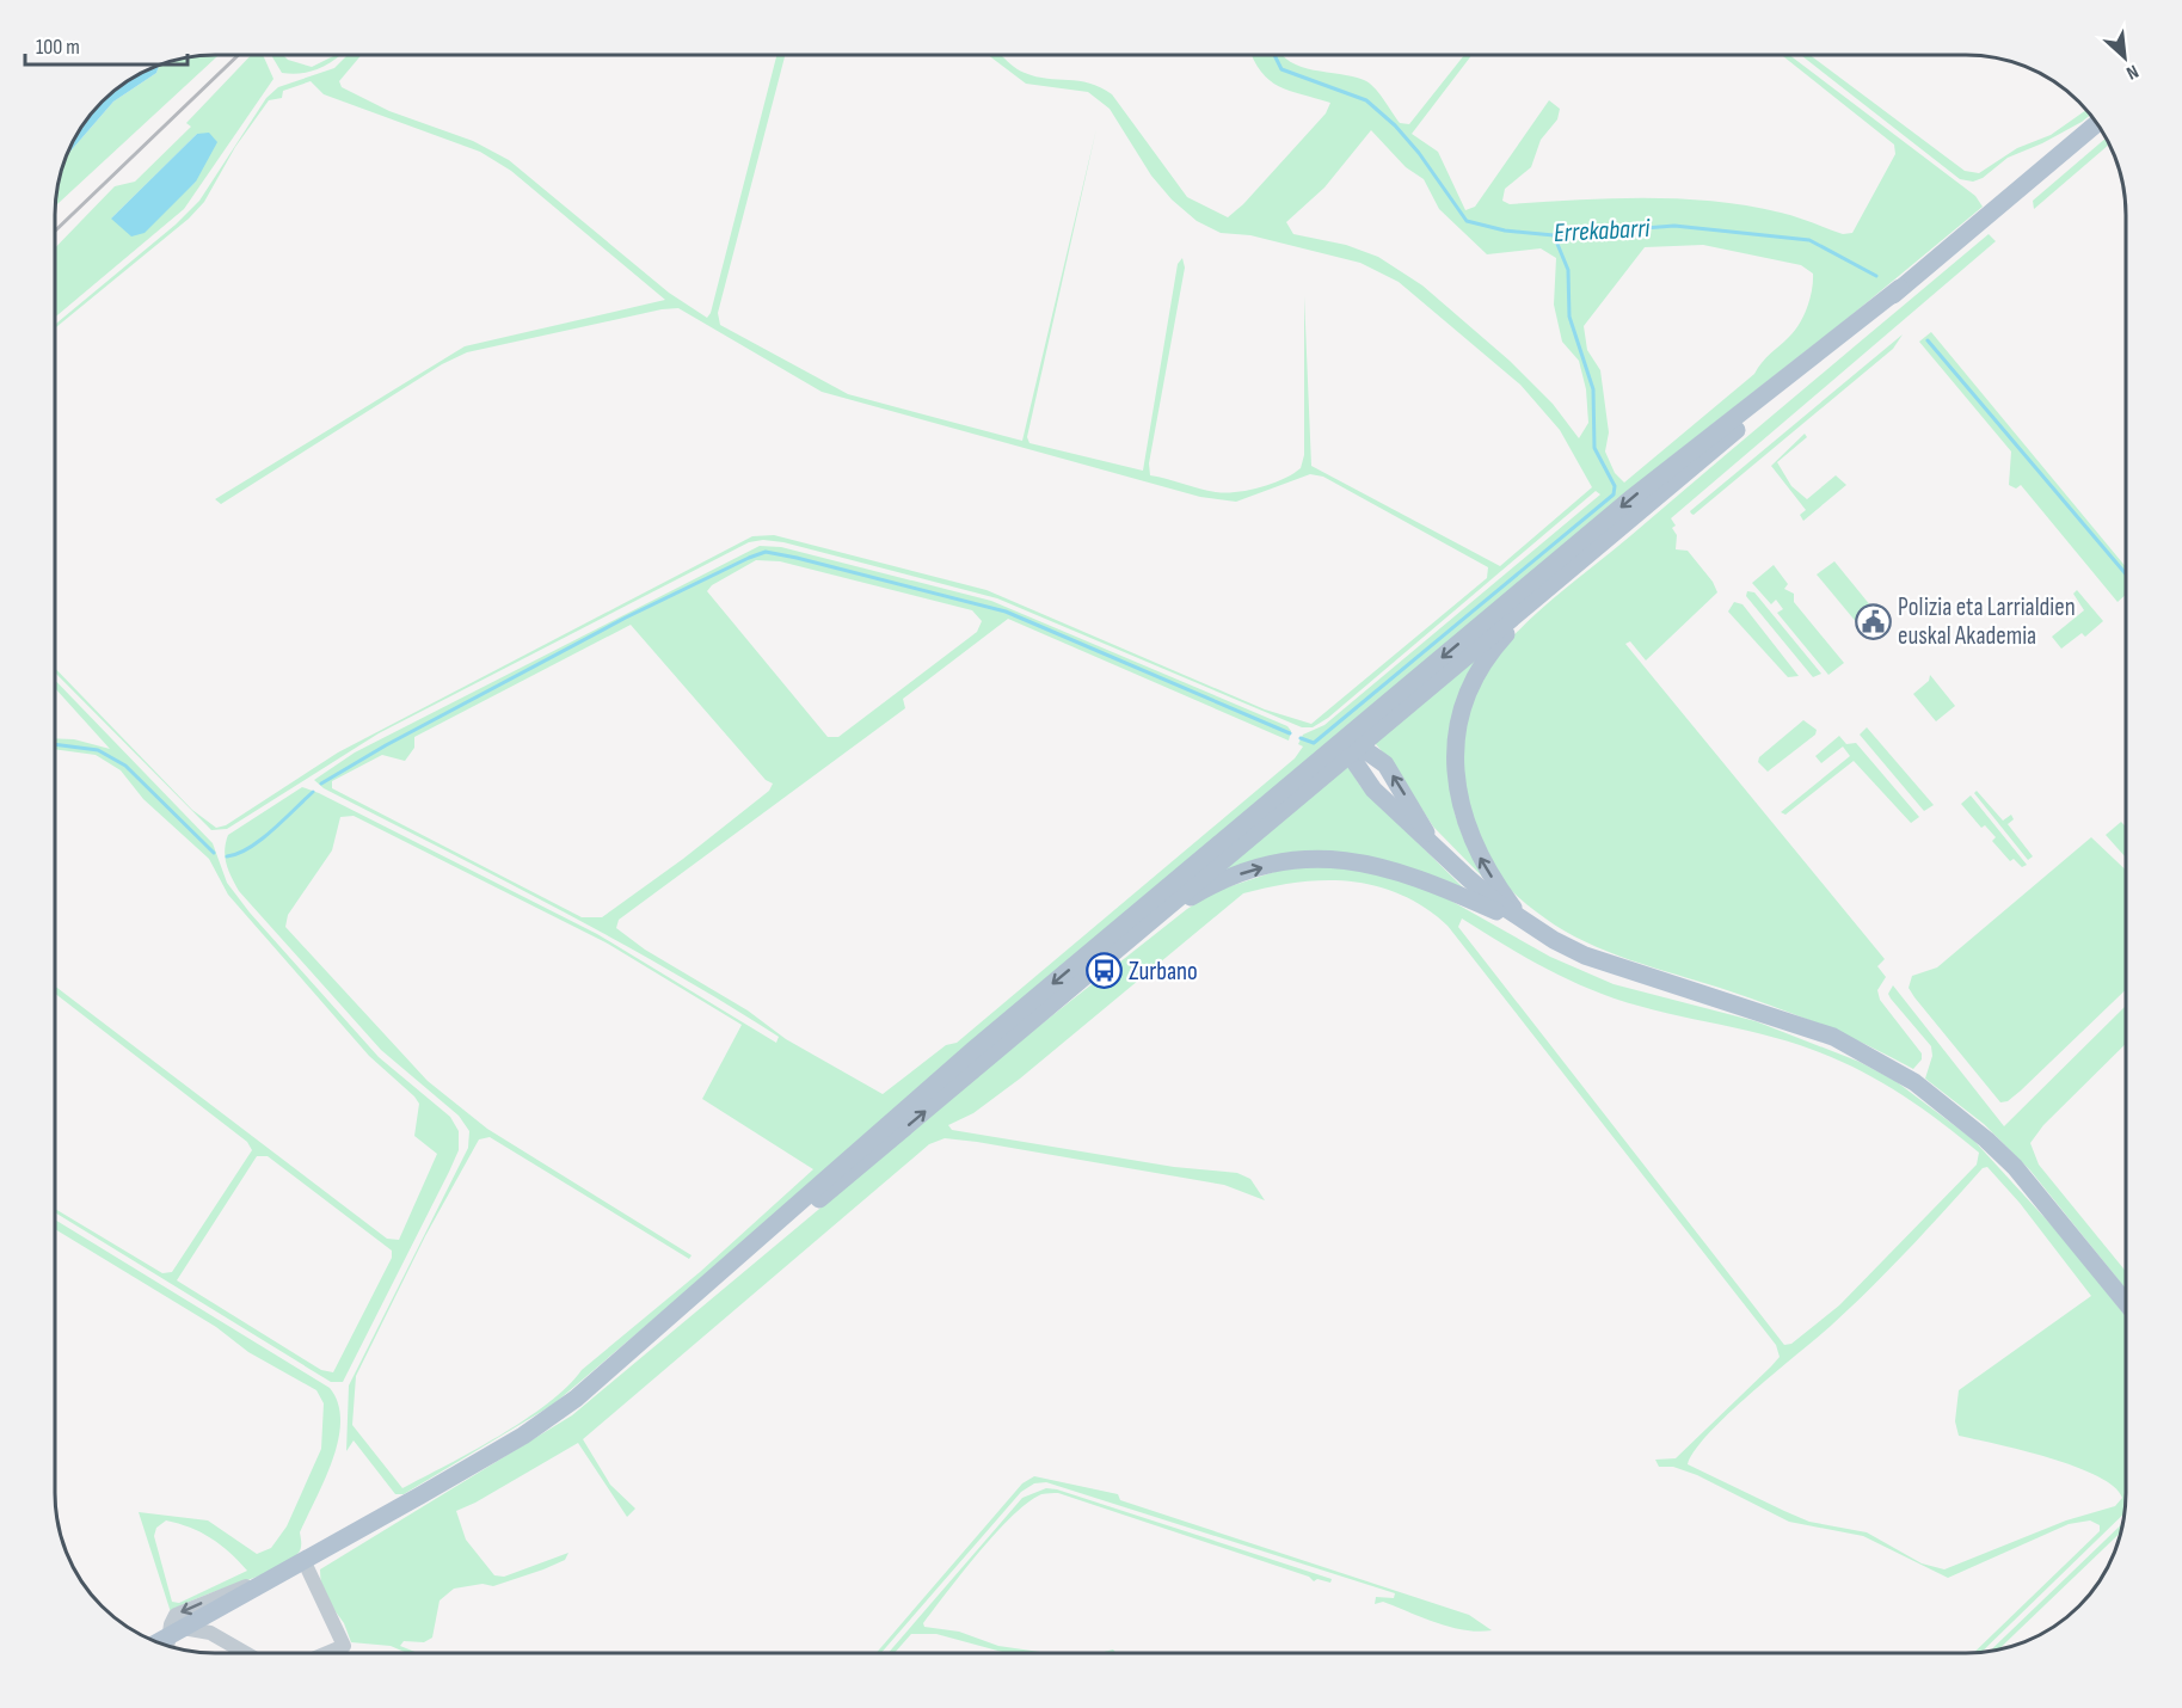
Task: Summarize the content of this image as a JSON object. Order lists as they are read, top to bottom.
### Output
{
  "water": ["Errekabarri"],
  "places": {
    "public building": ["Polizia eta Larrialdien euskal Akademia"],
    "bus stop": ["Zurbano"]
  },
  "scale_bar": "100 m",
  "north": "bottom right"
}
